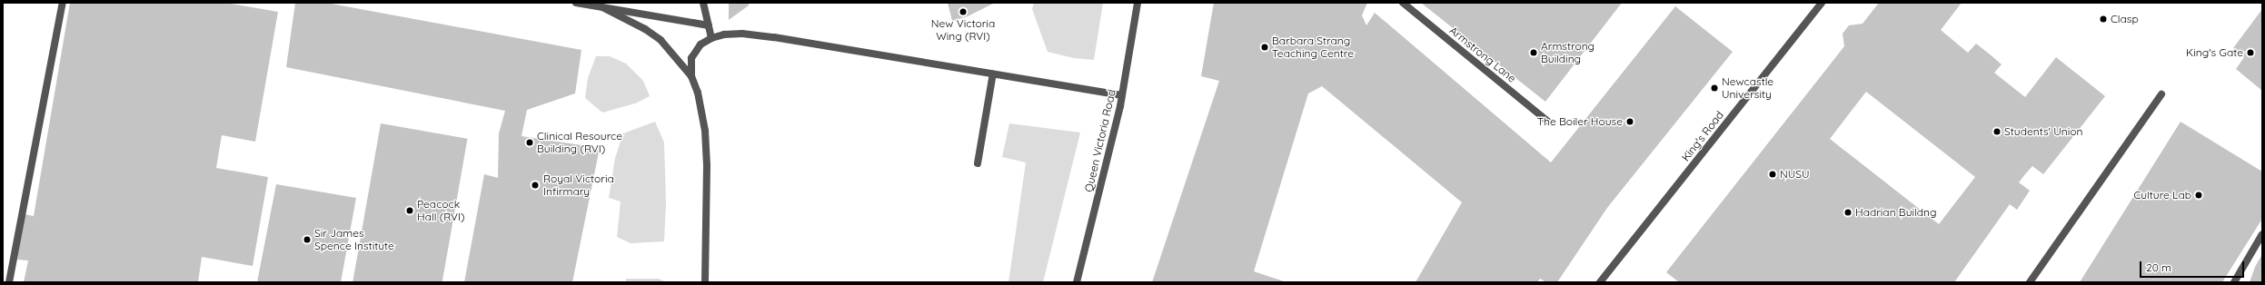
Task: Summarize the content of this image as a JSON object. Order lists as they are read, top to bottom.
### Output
{
  "streets": {
    "street": ["Armstrong Lane", "King's Road", "Queen Victoria Road"]
  },
  "places": [
    "New Victoria Wing (RVI)",
    "Clasp",
    "Barbara Strang Teaching Centre",
    "Armstrong Building",
    "King's Gate",
    "Newcastle University",
    "The Boiler House",
    "Students' Union",
    "Clinical Resource Building (RVI)",
    "NUSU",
    "Royal Victoria Infirmary",
    "Culture Lab",
    "Peacock Hall (RVI)",
    "Hadrian Buildng",
    "Sir James Spence Institute"
  ],
  "scale_bar": "20 m"
}
